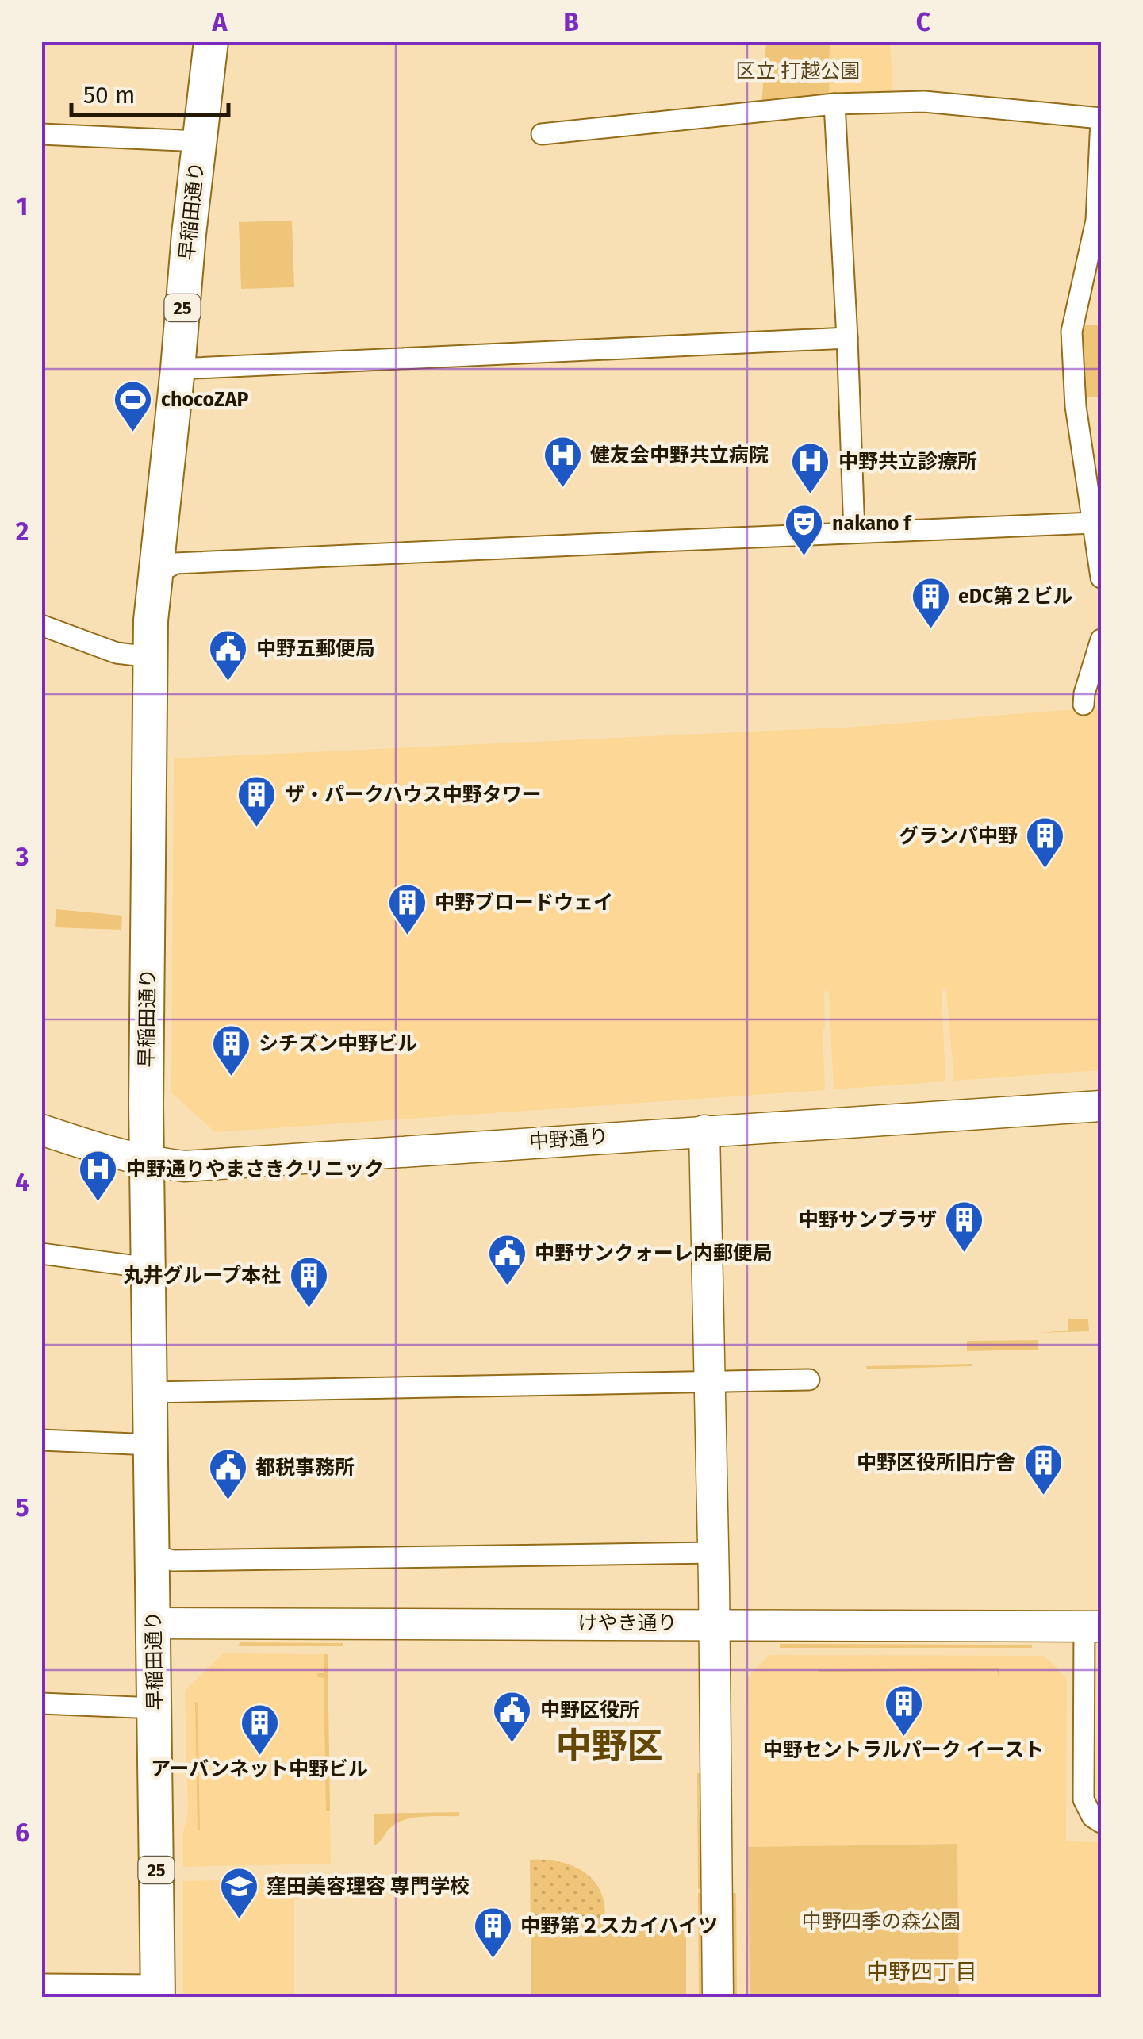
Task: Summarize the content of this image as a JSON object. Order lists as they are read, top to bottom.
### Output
{
  "streets": {
    "main road": ["早稲田通り", "25"],
    "street": ["中野通り", "けやき通り"]
  },
  "crossings": [
    ["早稲田通り", "中野通り"],
    ["早稲田通り", "けやき通り"]
  ],
  "districts": ["中野区", "中野四丁目"],
  "parks": ["区立 打越公園", "中野四季の森公園"],
  "places": {
    "sports": ["chocoZAP"],
    "hospital": ["健友会中野共立病院", "中野共立診療所", "中野通りやまさきクリニック"],
    "theatre": ["nakano f"],
    "building": [
      "eDC第２ビル",
      "ザ・パークハウス中野タワー",
      "グランパ中野",
      "中野ブロードウェイ",
      "シチズン中野ビル",
      "中野サンプラザ",
      "丸井グループ本社",
      "中野区役所旧庁舎",
      "中野セントラルパーク イースト",
      "アーバンネット中野ビル",
      "中野第２スカイハイツ"
    ],
    "public building": [
      "中野五郵便局",
      "中野サンクォーレ内郵便局",
      "都税事務所",
      "中野区役所"
    ],
    "school or university": ["窪田美容理容 専門学校"]
  },
  "scale_bar": "50 m",
  "grid": {
    "columns": ["A", "B", "C"],
    "rows": [
      "1",
      "2",
      "3",
      "4",
      "5",
      "6"
    ]
  }
}
